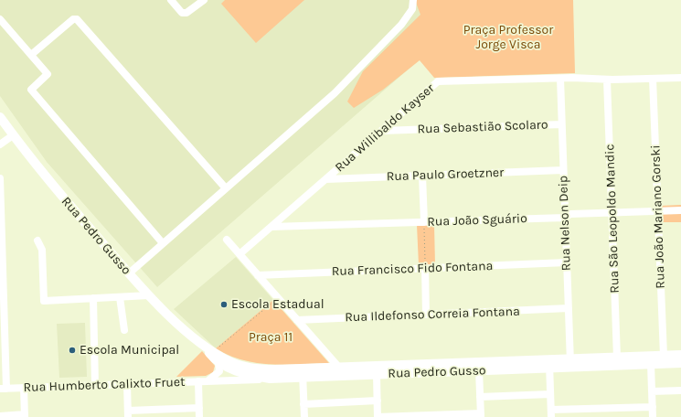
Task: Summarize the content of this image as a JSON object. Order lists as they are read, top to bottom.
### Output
{
  "streets": {
    "main road": ["Rua Pedro Gusso"],
    "street": [
      "Rua Sebastião Scolaro",
      "Rua Willibaldo Kayser",
      "Rua Paulo Groetzner",
      "Rua João Mariano Gorski",
      "Rua São Leopoldo Mandic",
      "Rua João Sguário",
      "Rua Nelson Deip",
      "Rua Francisco Fido Fontana",
      "Rua Ildefonso Correia Fontana",
      "Rua Humberto Calixto Fruet"
    ]
  },
  "crossings": [
    ["Rua Sebastião Scolaro", "Rua Willibaldo Kayser"],
    ["Rua Sebastião Scolaro", "Rua Nelson Deip"],
    ["Rua Willibaldo Kayser", "Rua Paulo Groetzner"],
    ["Rua Willibaldo Kayser", "Rua João Mariano Gorski"],
    ["Rua Willibaldo Kayser", "Rua São Leopoldo Mandic"],
    ["Rua Willibaldo Kayser", "Rua João Sguário"],
    ["Rua Willibaldo Kayser", "Rua Nelson Deip"],
    ["Rua Paulo Groetzner", "Rua Nelson Deip"],
    ["Rua João Mariano Gorski", "Rua João Sguário"],
    ["Rua João Mariano Gorski", "Rua Pedro Gusso"],
    ["Rua São Leopoldo Mandic", "Rua João Sguário"],
    ["Rua São Leopoldo Mandic", "Rua Pedro Gusso"],
    ["Rua João Sguário", "Rua Nelson Deip"],
    ["Rua Nelson Deip", "Rua Pedro Gusso"],
    ["Rua Nelson Deip", "Rua Francisco Fido Fontana"],
    ["Rua Nelson Deip", "Rua Ildefonso Correia Fontana"],
    ["Rua Pedro Gusso", "Rua Humberto Calixto Fruet"]
  ],
  "parks": ["Praça Professor Jorge Visca", "Praça 11"],
  "places": ["Escola Estadual", "Escola Municipal"]
}
